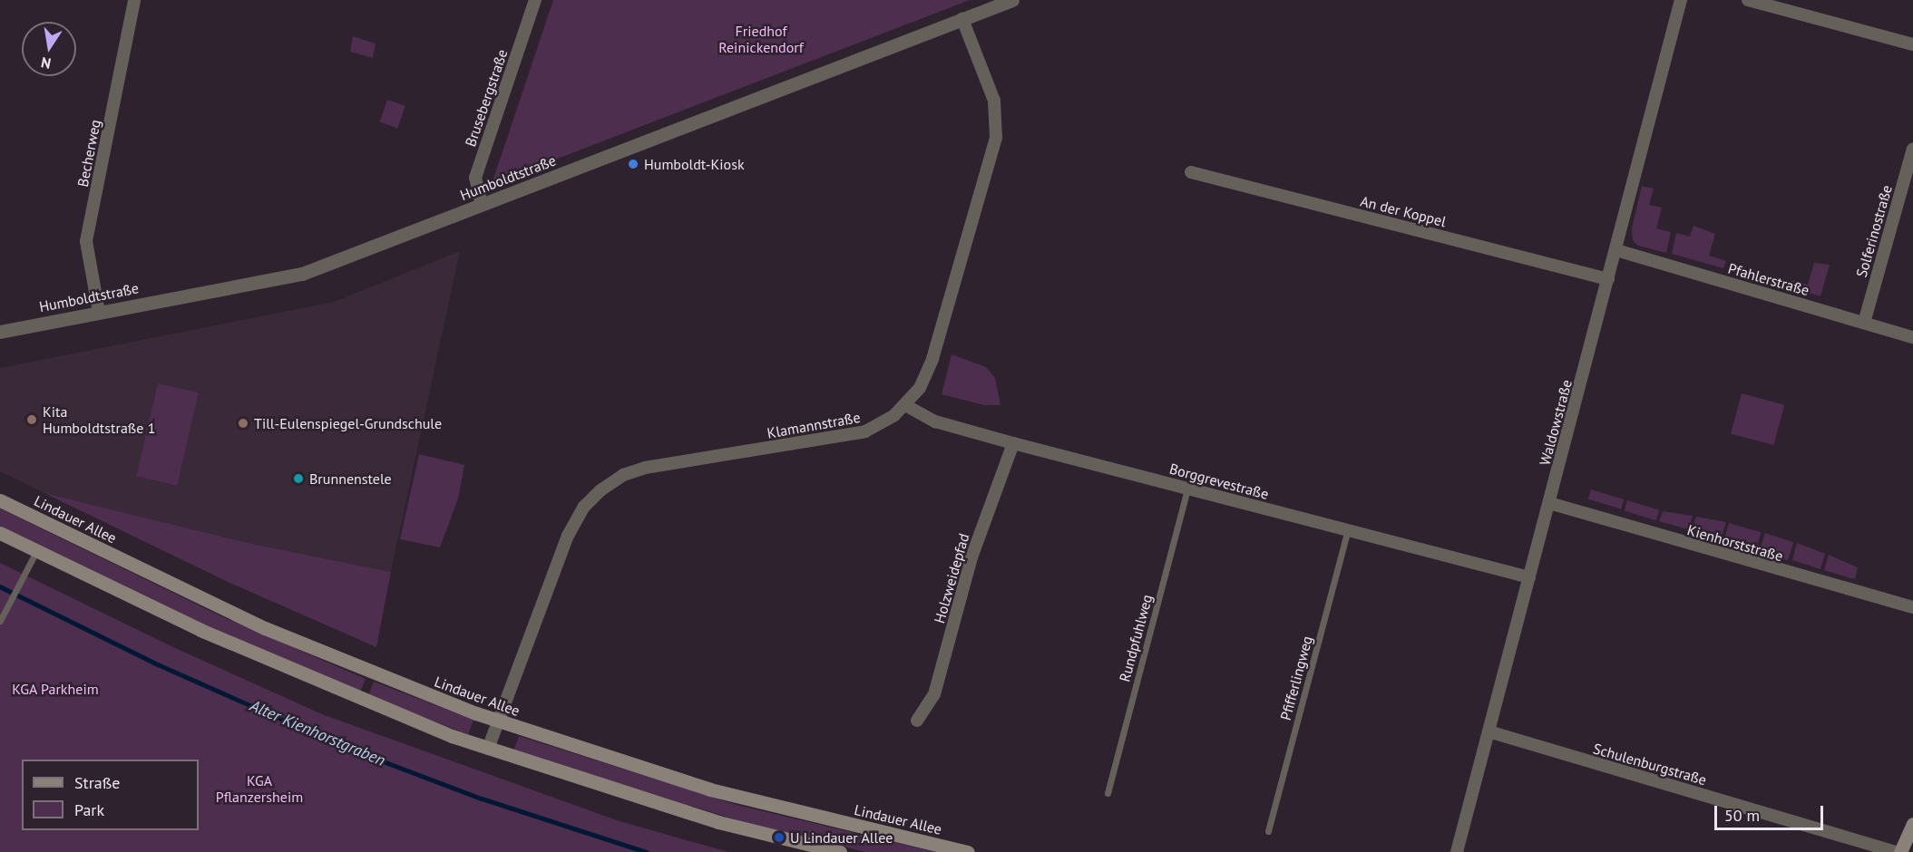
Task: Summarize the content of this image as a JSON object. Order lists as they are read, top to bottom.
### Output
{
  "streets": {
    "main road": ["Lindauer Allee"],
    "street": [
      "Brusebergstraße",
      "Becherweg",
      "Humboldtstraße",
      "An der Koppel",
      "Solferinostraße",
      "Pfahlerstraße",
      "Waldowstraße",
      "Klamannstraße",
      "Borggrevestraße",
      "Kienhorststraße",
      "Holzweidepfad",
      "Schulenburgstraße"
    ],
    "lane": ["Rundpfuhlweg", "Pfifferlingweg"]
  },
  "crossings": [
    ["Brusebergstraße", "Humboldtstraße"],
    ["Becherweg", "Humboldtstraße"],
    ["Humboldtstraße", "Klamannstraße"],
    ["An der Koppel", "Waldowstraße"],
    ["Solferinostraße", "Pfahlerstraße"],
    ["Pfahlerstraße", "Waldowstraße"],
    ["Waldowstraße", "Borggrevestraße"],
    ["Waldowstraße", "Kienhorststraße"],
    ["Waldowstraße", "Schulenburgstraße"],
    ["Klamannstraße", "Borggrevestraße"],
    ["Klamannstraße", "Lindauer Allee"],
    ["Borggrevestraße", "Holzweidepfad"],
    ["Borggrevestraße", "Rundpfuhlweg"],
    ["Borggrevestraße", "Pfifferlingweg"]
  ],
  "water": ["Alter Kienhorstgraben"],
  "parks": ["Friedhof Reinickendorf", "KGA Parkheim", "KGA Pflanzersheim"],
  "places": [
    "Humboldt-Kiosk",
    "Kita Humboldtstraße 1",
    "Till-Eulenspiegel-Grundschule",
    "Brunnenstele",
    "U Lindauer Allee"
  ],
  "legend": ["Straße", "Park"],
  "scale_bar": "50 m",
  "north": "bottom"
}
